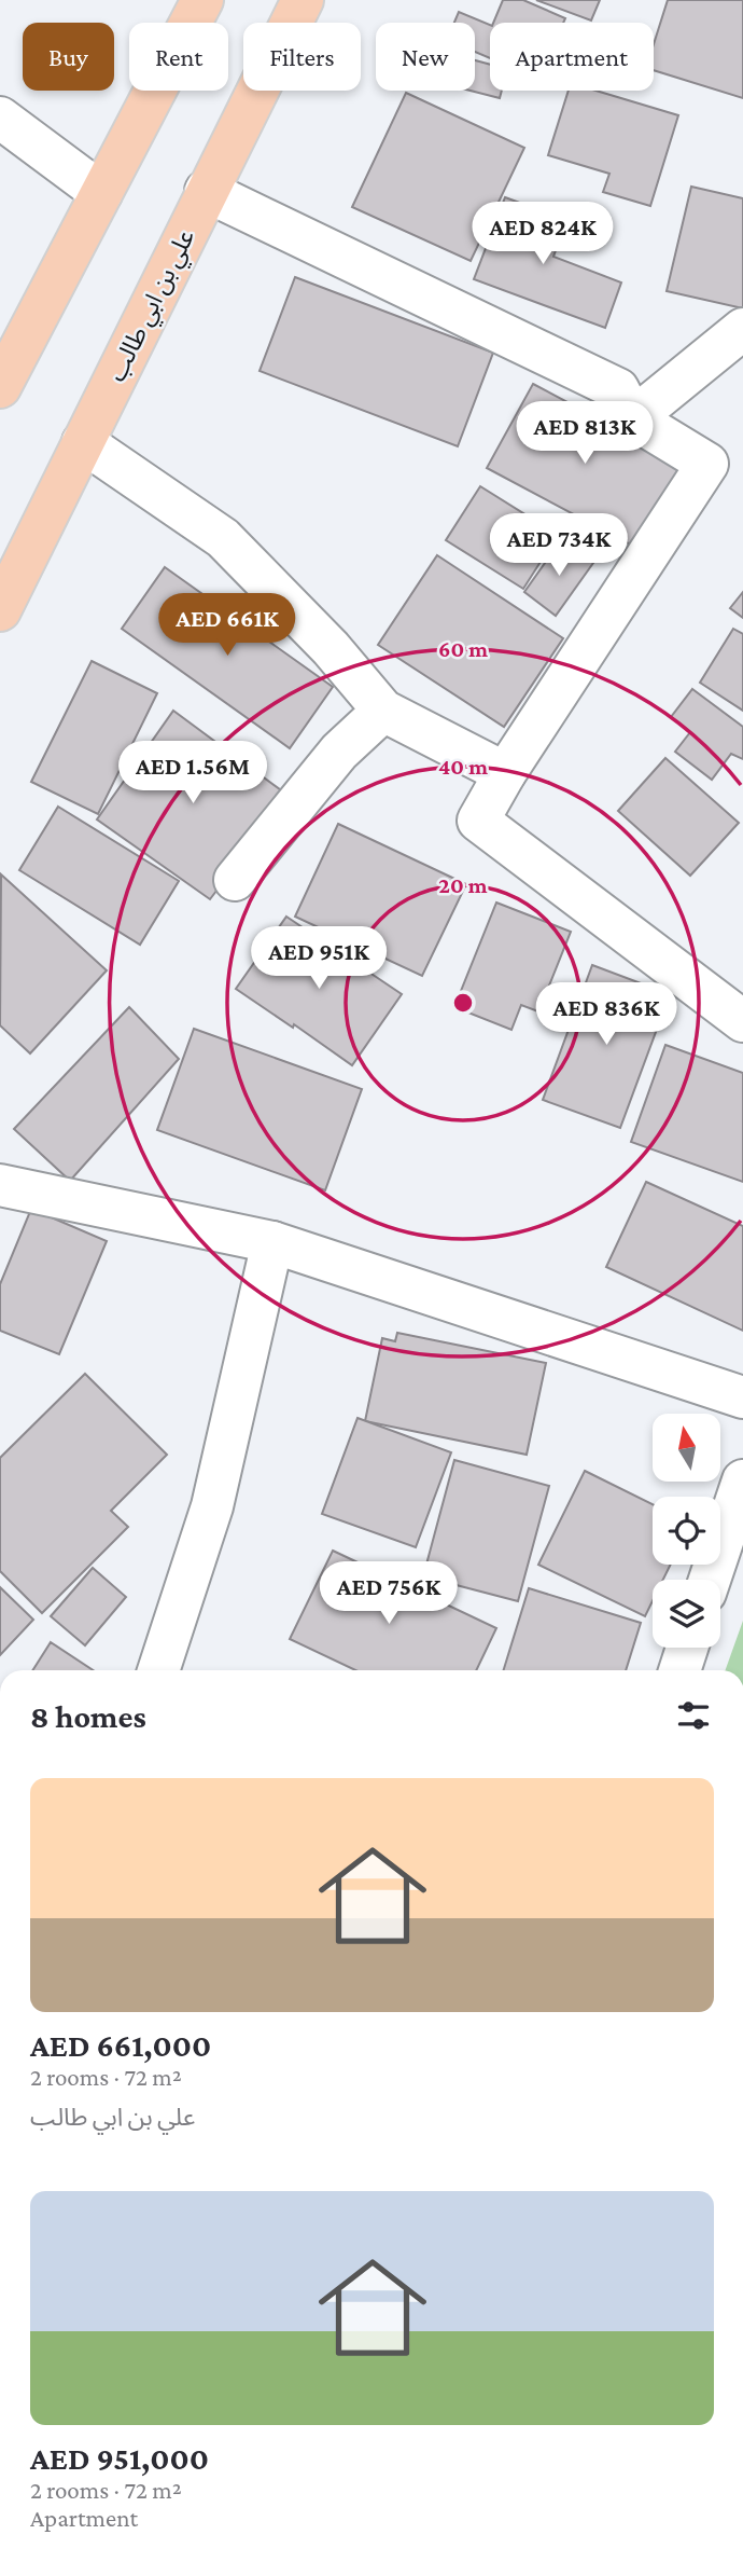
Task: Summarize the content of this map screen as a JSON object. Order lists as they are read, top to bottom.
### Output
{
  "streets": {
    "main road": ["علي بن ابي طالب"]
  },
  "north": "top",
  "page": {
    "chip": [
      "Buy",
      "Rent",
      "Filters",
      "New",
      "Apartment"
    ],
    "price": [
      "AED 824K",
      "AED 813K",
      "AED 734K",
      "AED 661K",
      "AED 1.56M",
      "AED 951K",
      "AED 836K",
      "AED 756K"
    ],
    "heading": "8 homes",
    "list": [
      {
        "name": "AED 661,000",
        "note": "2 rooms · 72 m² · علي بن ابي طالب"
      },
      {
        "name": "AED 951,000",
        "note": "2 rooms · 72 m² · Apartment"
      }
    ]
  },
  "rings": ["60 m", "40 m", "20 m"]
}
